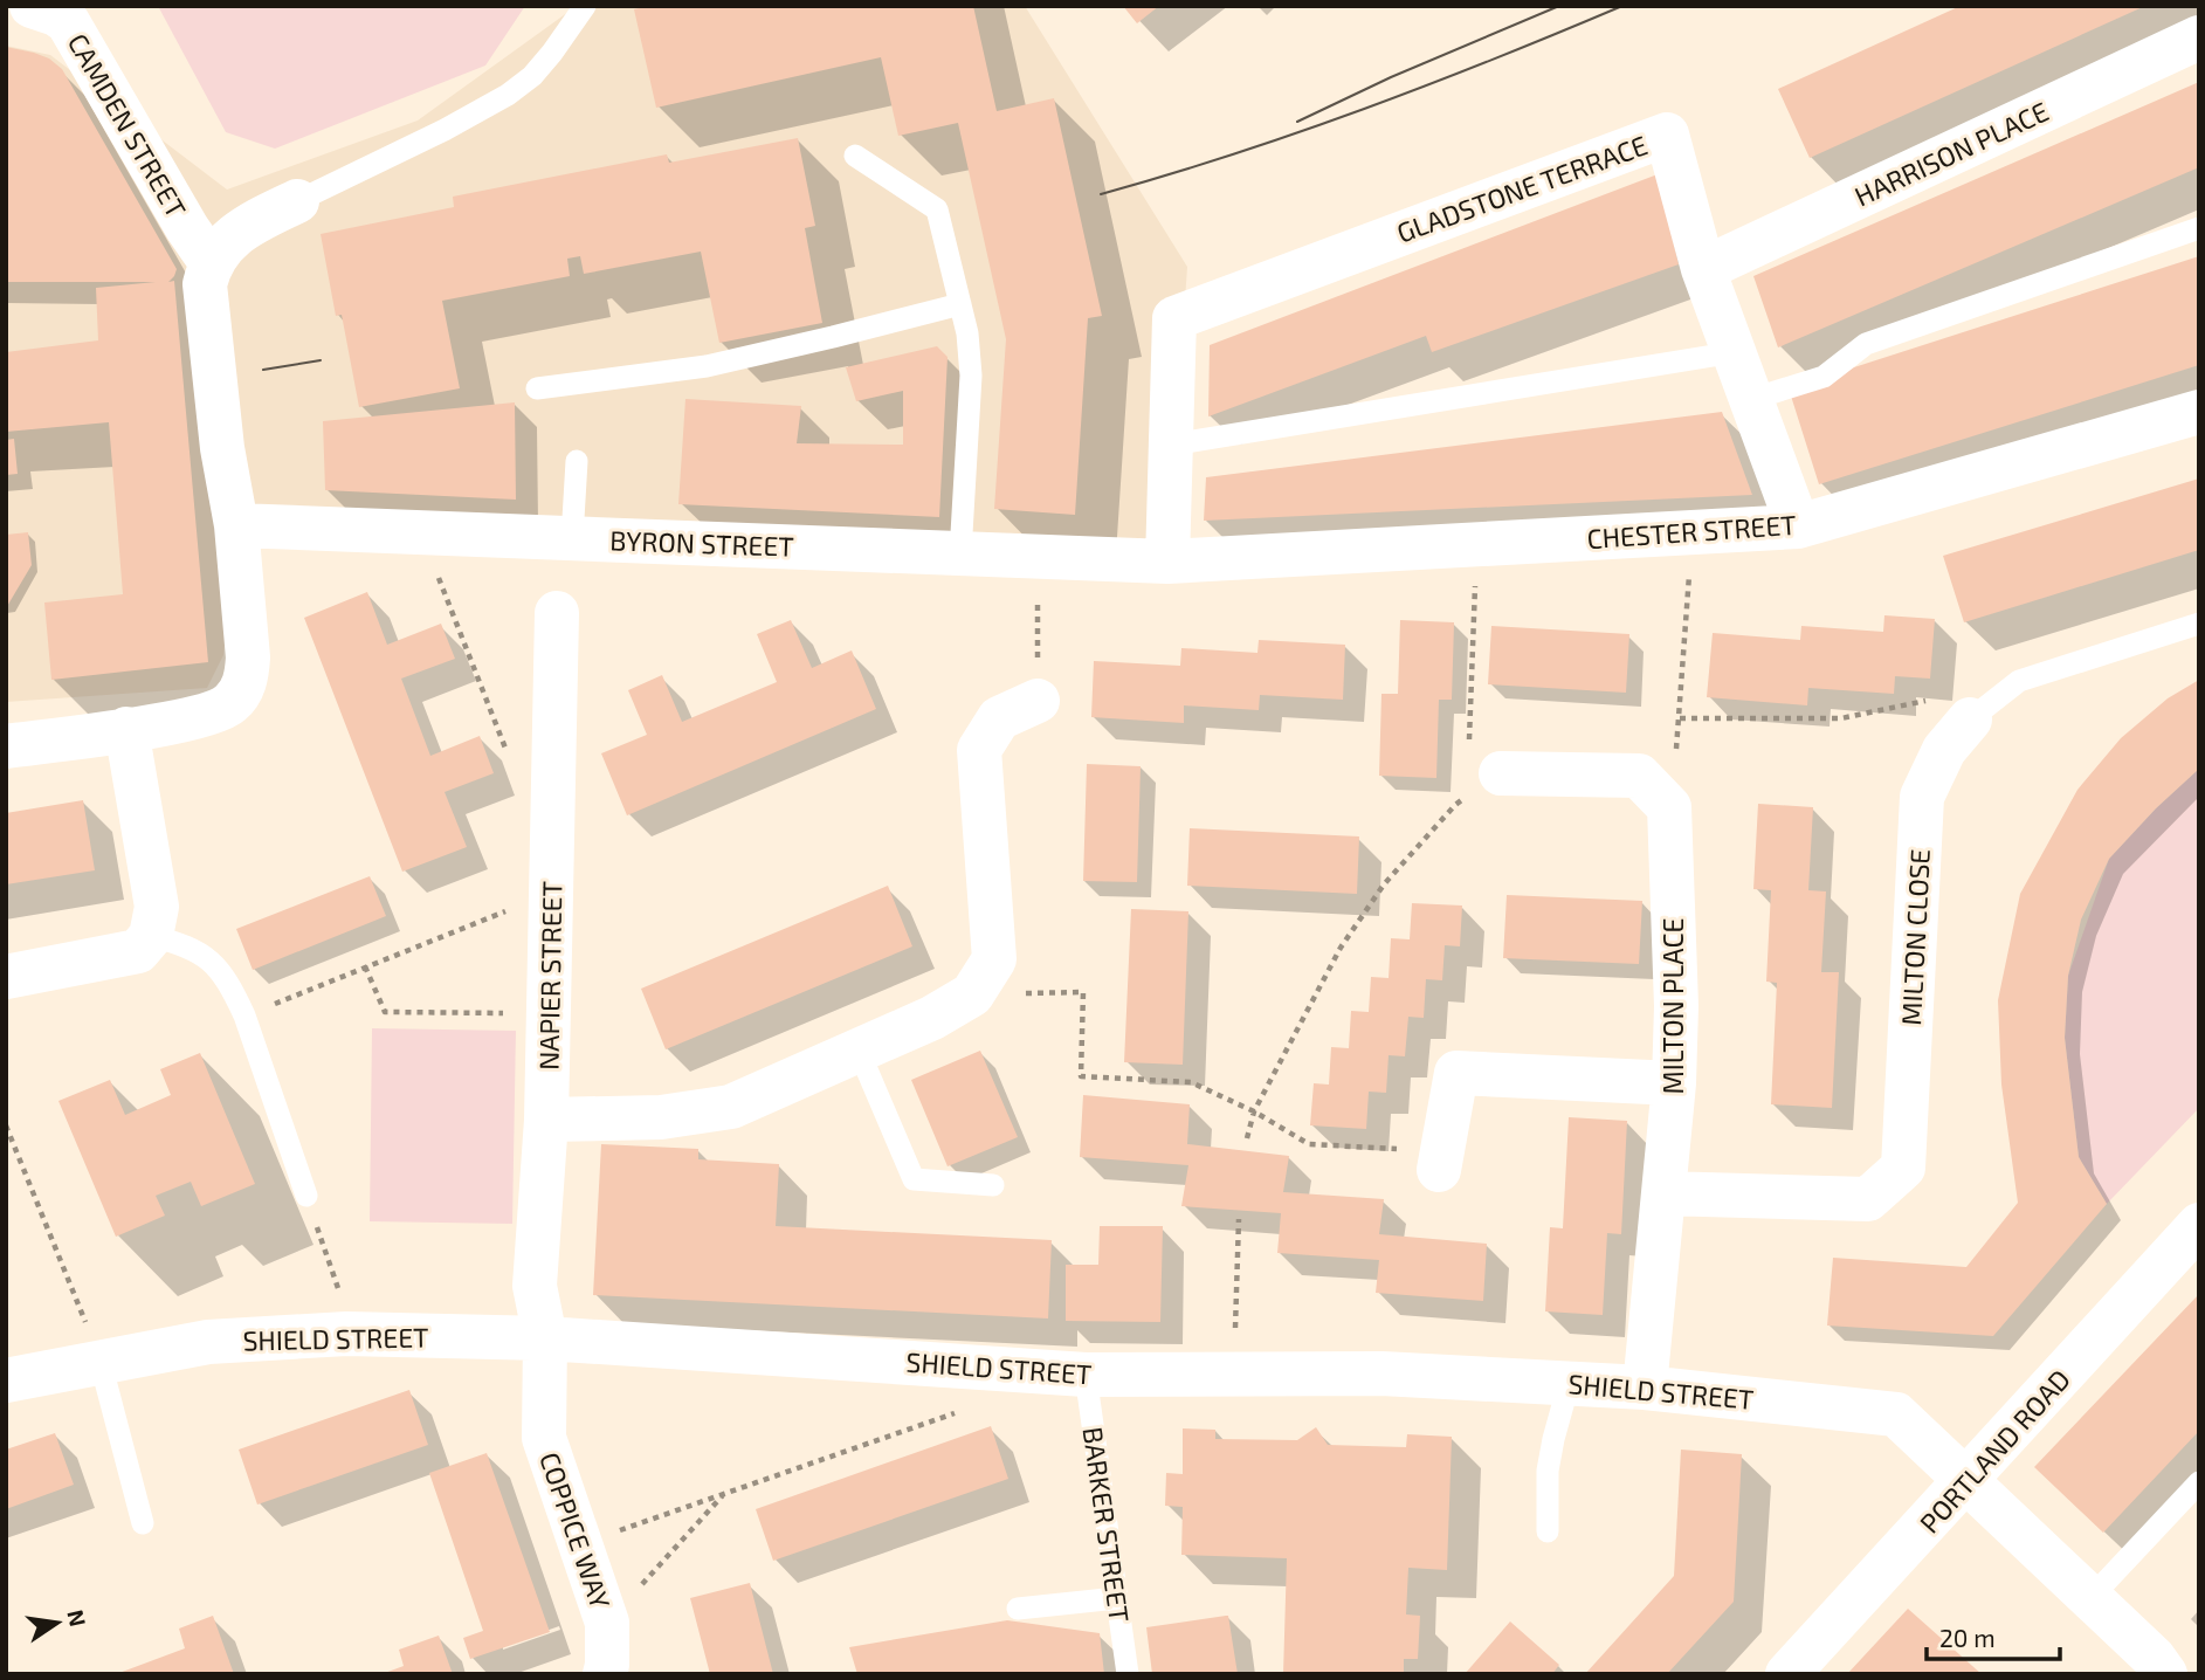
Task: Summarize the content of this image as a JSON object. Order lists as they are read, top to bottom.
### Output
{
  "streets": {
    "street": [
      "CAMDEN STREET",
      "HARRISON PLACE",
      "GLADSTONE TERRACE",
      "CHESTER STREET",
      "BYRON STREET",
      "MILTON CLOSE",
      "NAPIER STREET",
      "MILTON PLACE",
      "SHIELD STREET",
      "PORTLAND ROAD",
      "COPPICE WAY"
    ],
    "lane": ["BARKER STREET"]
  },
  "crossings": [
    ["HARRISON PLACE", "GLADSTONE TERRACE"],
    ["GLADSTONE TERRACE", "CHESTER STREET"],
    ["CHESTER STREET", "BYRON STREET"],
    ["MILTON CLOSE", "MILTON PLACE"],
    ["NAPIER STREET", "SHIELD STREET"],
    ["NAPIER STREET", "COPPICE WAY"],
    ["MILTON PLACE", "SHIELD STREET"],
    ["SHIELD STREET", "PORTLAND ROAD"],
    ["SHIELD STREET", "BARKER STREET"],
    ["SHIELD STREET", "COPPICE WAY"]
  ],
  "scale_bar": "20 m",
  "north": "right"
}
